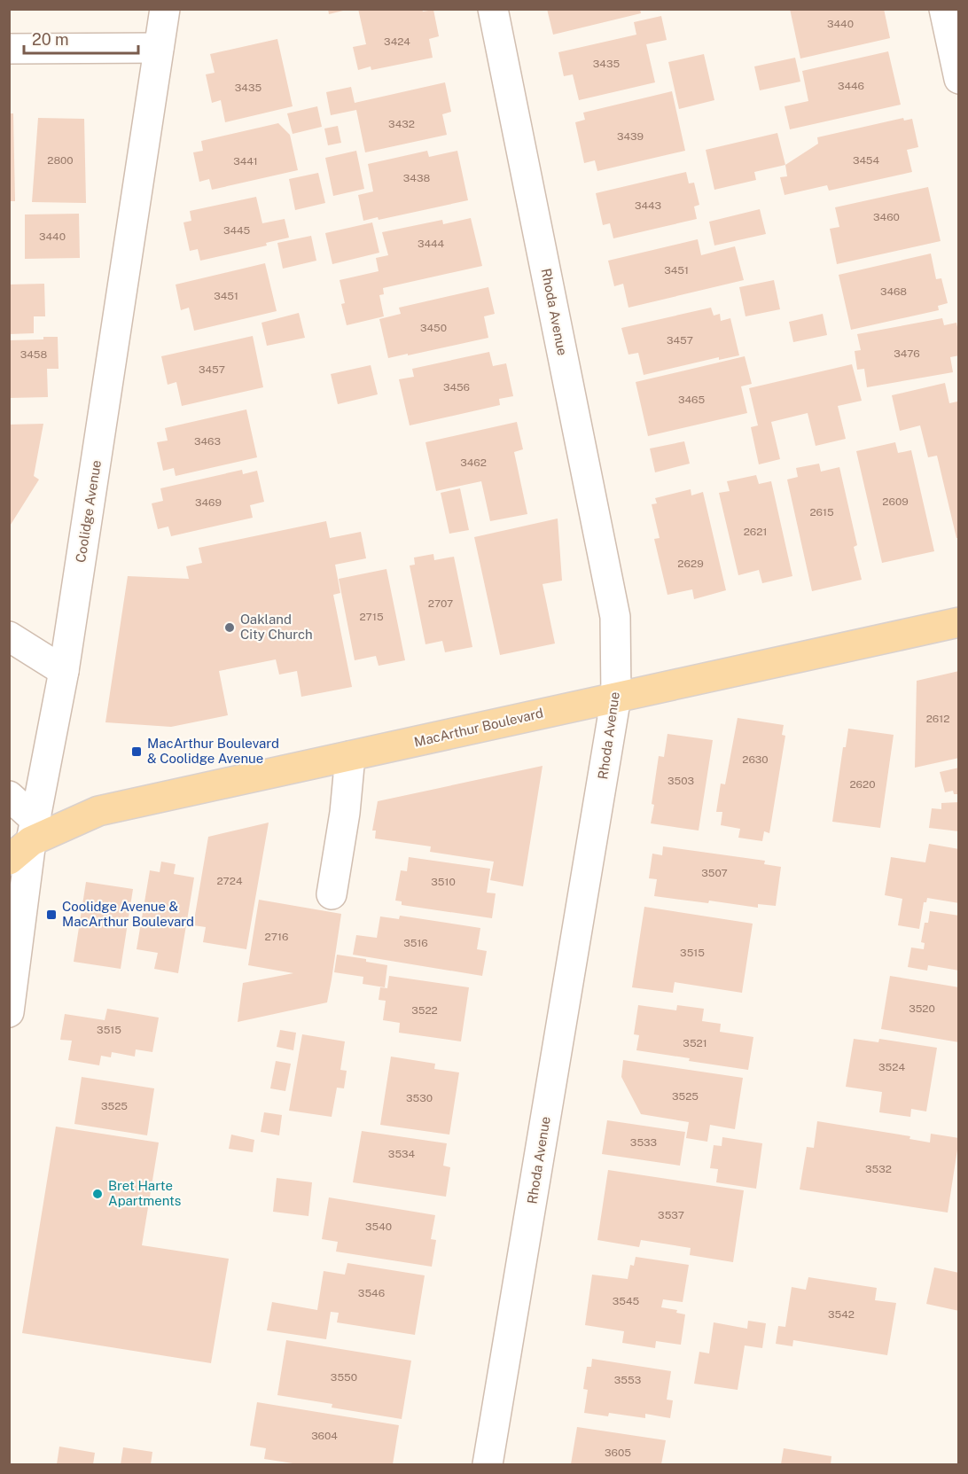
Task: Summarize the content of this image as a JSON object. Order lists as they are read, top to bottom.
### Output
{
  "streets": {
    "main road": ["MacArthur Boulevard"],
    "street": ["Rhoda Avenue", "Coolidge Avenue"]
  },
  "crossings": [
    ["Rhoda Avenue", "MacArthur Boulevard"],
    ["Coolidge Avenue", "MacArthur Boulevard"]
  ],
  "places": {
    "other": ["Oakland City Church", "Bret Harte Apartments"],
    "transit": ["MacArthur Boulevard & Coolidge Avenue", "Coolidge Avenue & MacArthur Boulevard"]
  },
  "house_numbers": [
    "3440",
    "3424",
    "3435",
    "3446",
    "3435",
    "3432",
    "3439",
    "2800",
    "3454",
    "3441",
    "3438",
    "3443",
    "3460",
    "3445",
    "3440",
    "3444",
    "3451",
    "3468",
    "3451",
    "3450",
    "3457",
    "3476",
    "3458",
    "3457",
    "3456",
    "3465",
    "3463",
    "3462",
    "2609",
    "3469",
    "2615",
    "2621",
    "2629",
    "2707",
    "2715",
    "2612",
    "2630",
    "3503",
    "2620",
    "3507",
    "2724",
    "3510",
    "2716",
    "3516",
    "3515",
    "3520",
    "3522",
    "3515",
    "3521",
    "3524",
    "3525",
    "3530",
    "3525",
    "3533",
    "3534",
    "3532",
    "3537",
    "3540",
    "3546",
    "3545",
    "3542",
    "3550",
    "3553",
    "3604",
    "3605"
  ],
  "scale_bar": "20 m"
}
